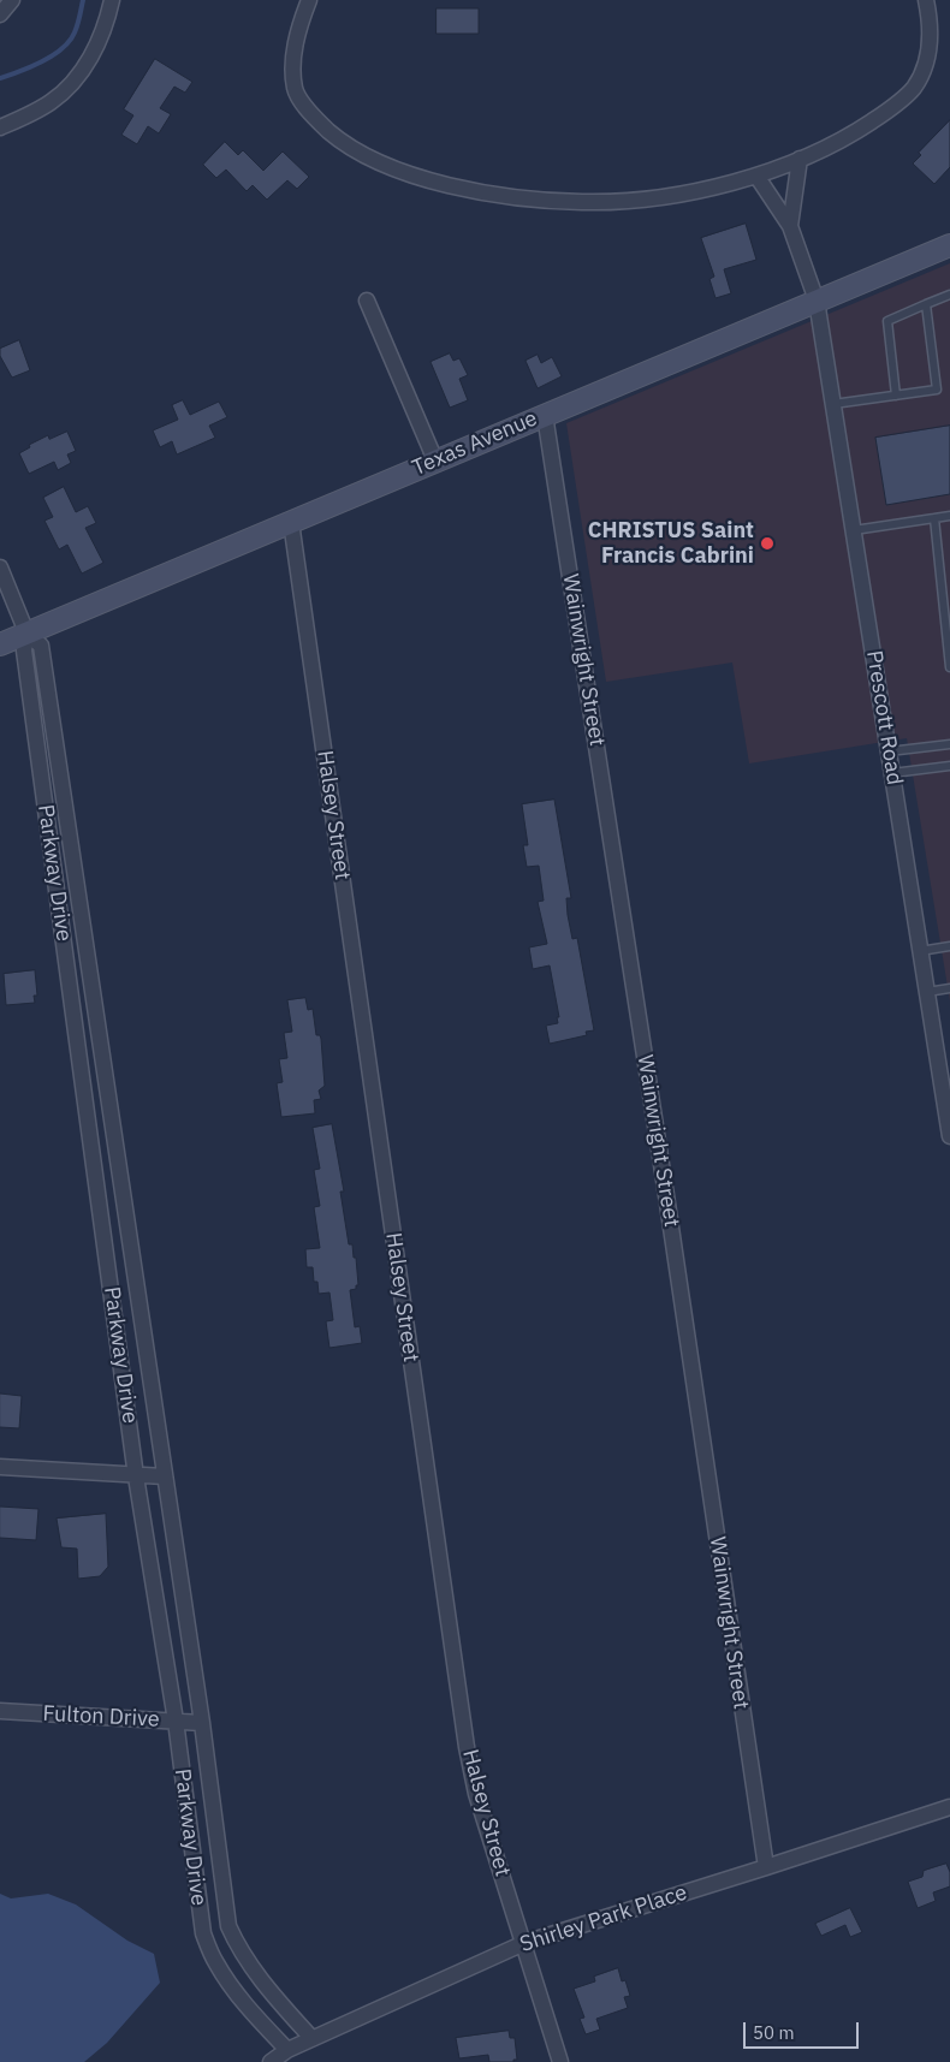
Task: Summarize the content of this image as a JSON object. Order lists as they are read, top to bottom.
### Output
{
  "streets": {
    "street": [
      "Texas Avenue",
      "Wainwright Street",
      "Prescott Road",
      "Halsey Street",
      "Parkway Drive",
      "Fulton Drive",
      "Shirley Park Place"
    ]
  },
  "crossings": [
    ["Texas Avenue", "Wainwright Street"],
    ["Texas Avenue", "Prescott Road"],
    ["Texas Avenue", "Halsey Street"],
    ["Texas Avenue", "Parkway Drive"],
    ["Wainwright Street", "Shirley Park Place"],
    ["Halsey Street", "Shirley Park Place"],
    ["Parkway Drive", "Fulton Drive"],
    ["Parkway Drive", "Shirley Park Place"]
  ],
  "places": ["CHRISTUS Saint Francis Cabrini"],
  "scale_bar": "50 m"
}
